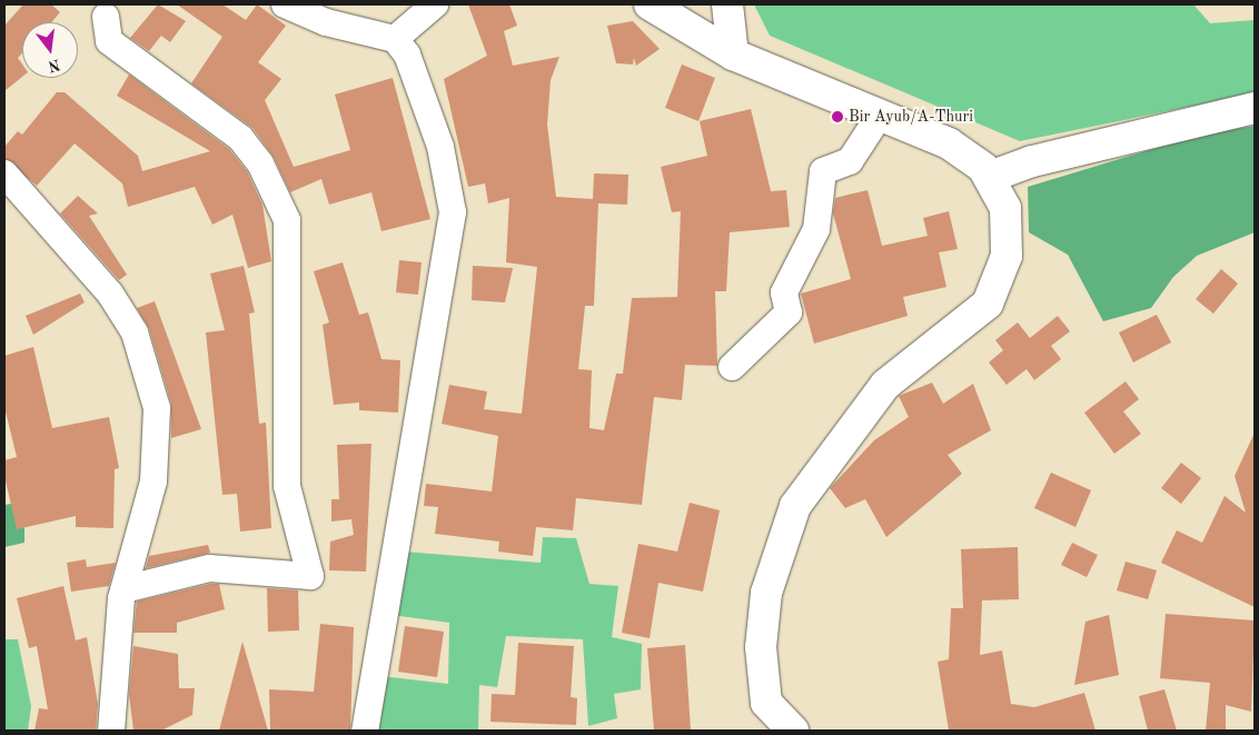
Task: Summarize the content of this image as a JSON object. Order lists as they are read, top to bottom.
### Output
{
  "places": ["Bir Ayub/A-Thuri"],
  "north": "bottom"
}
